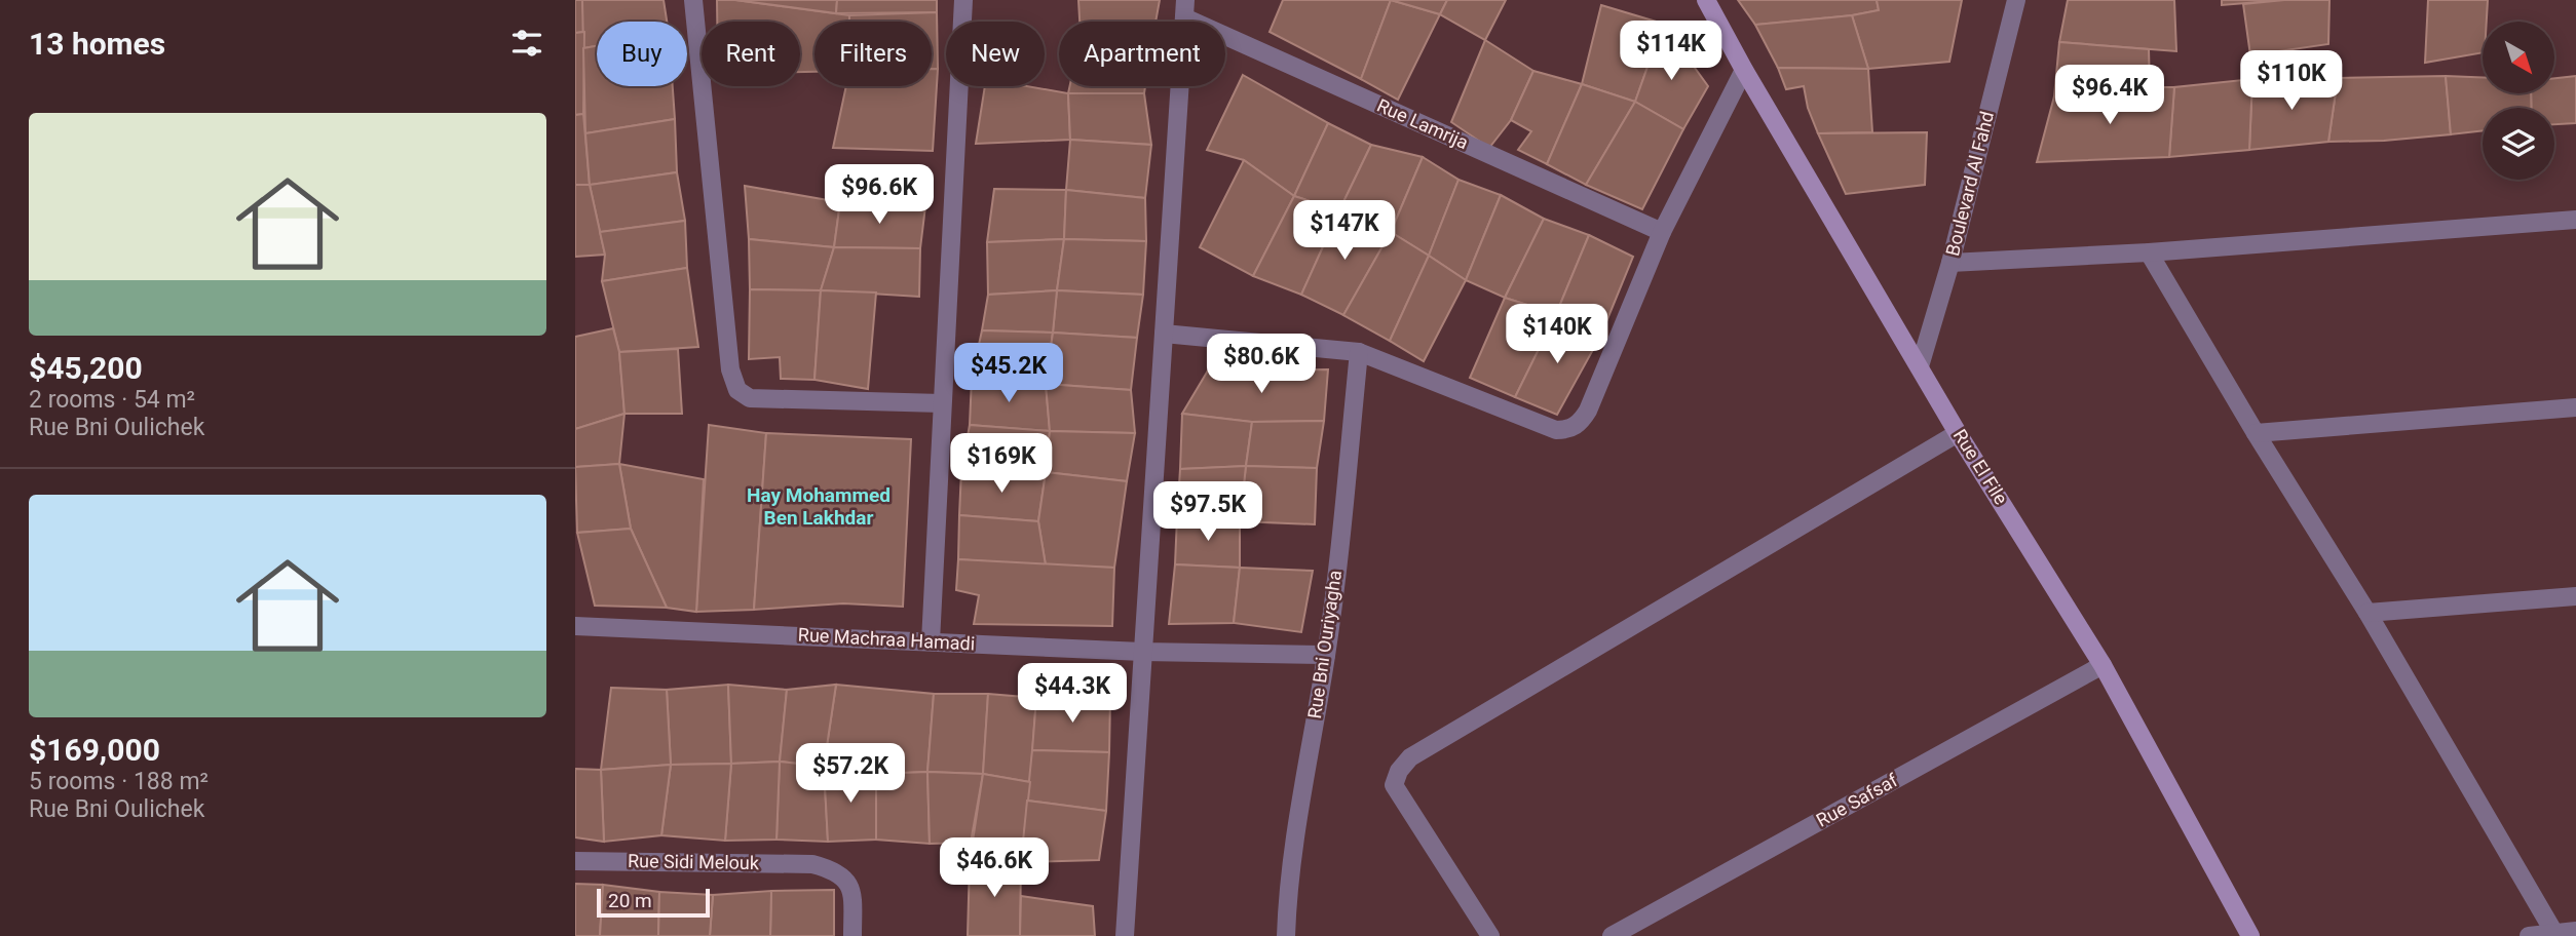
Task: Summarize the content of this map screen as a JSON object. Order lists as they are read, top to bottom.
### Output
{
  "streets": {
    "street": [
      "Rue Lamrija",
      "Boulevard Al Fahd",
      "Rue El File",
      "Rue Machraa Hamadi",
      "Rue Bni Ouriyagha",
      "Rue Safsaf",
      "Rue Sidi Melouk"
    ]
  },
  "crossings": [
    ["Boulevard Al Fahd", "Rue El File"],
    ["Rue El File", "Rue Safsaf"],
    ["Rue Machraa Hamadi", "Rue Bni Ouriyagha"]
  ],
  "districts": ["Hay Mohammed Ben Lakhdar"],
  "scale_bar": "20 m",
  "north": "bottom right",
  "page": {
    "heading": "13 homes",
    "price": [
      "$114K",
      "$110K",
      "$96.4K",
      "$96.6K",
      "$147K",
      "$140K",
      "$80.6K",
      "$45.2K",
      "$169K",
      "$97.5K",
      "$44.3K",
      "$57.2K",
      "$46.6K"
    ],
    "chip": [
      "Buy",
      "Rent",
      "Filters",
      "New",
      "Apartment"
    ],
    "list": [
      {
        "name": "$45,200",
        "note": "2 rooms · 54 m² · Rue Bni Oulichek"
      },
      {
        "name": "$169,000",
        "note": "5 rooms · 188 m² · Rue Bni Oulichek"
      }
    ],
    "scale": "20 m"
  }
}
